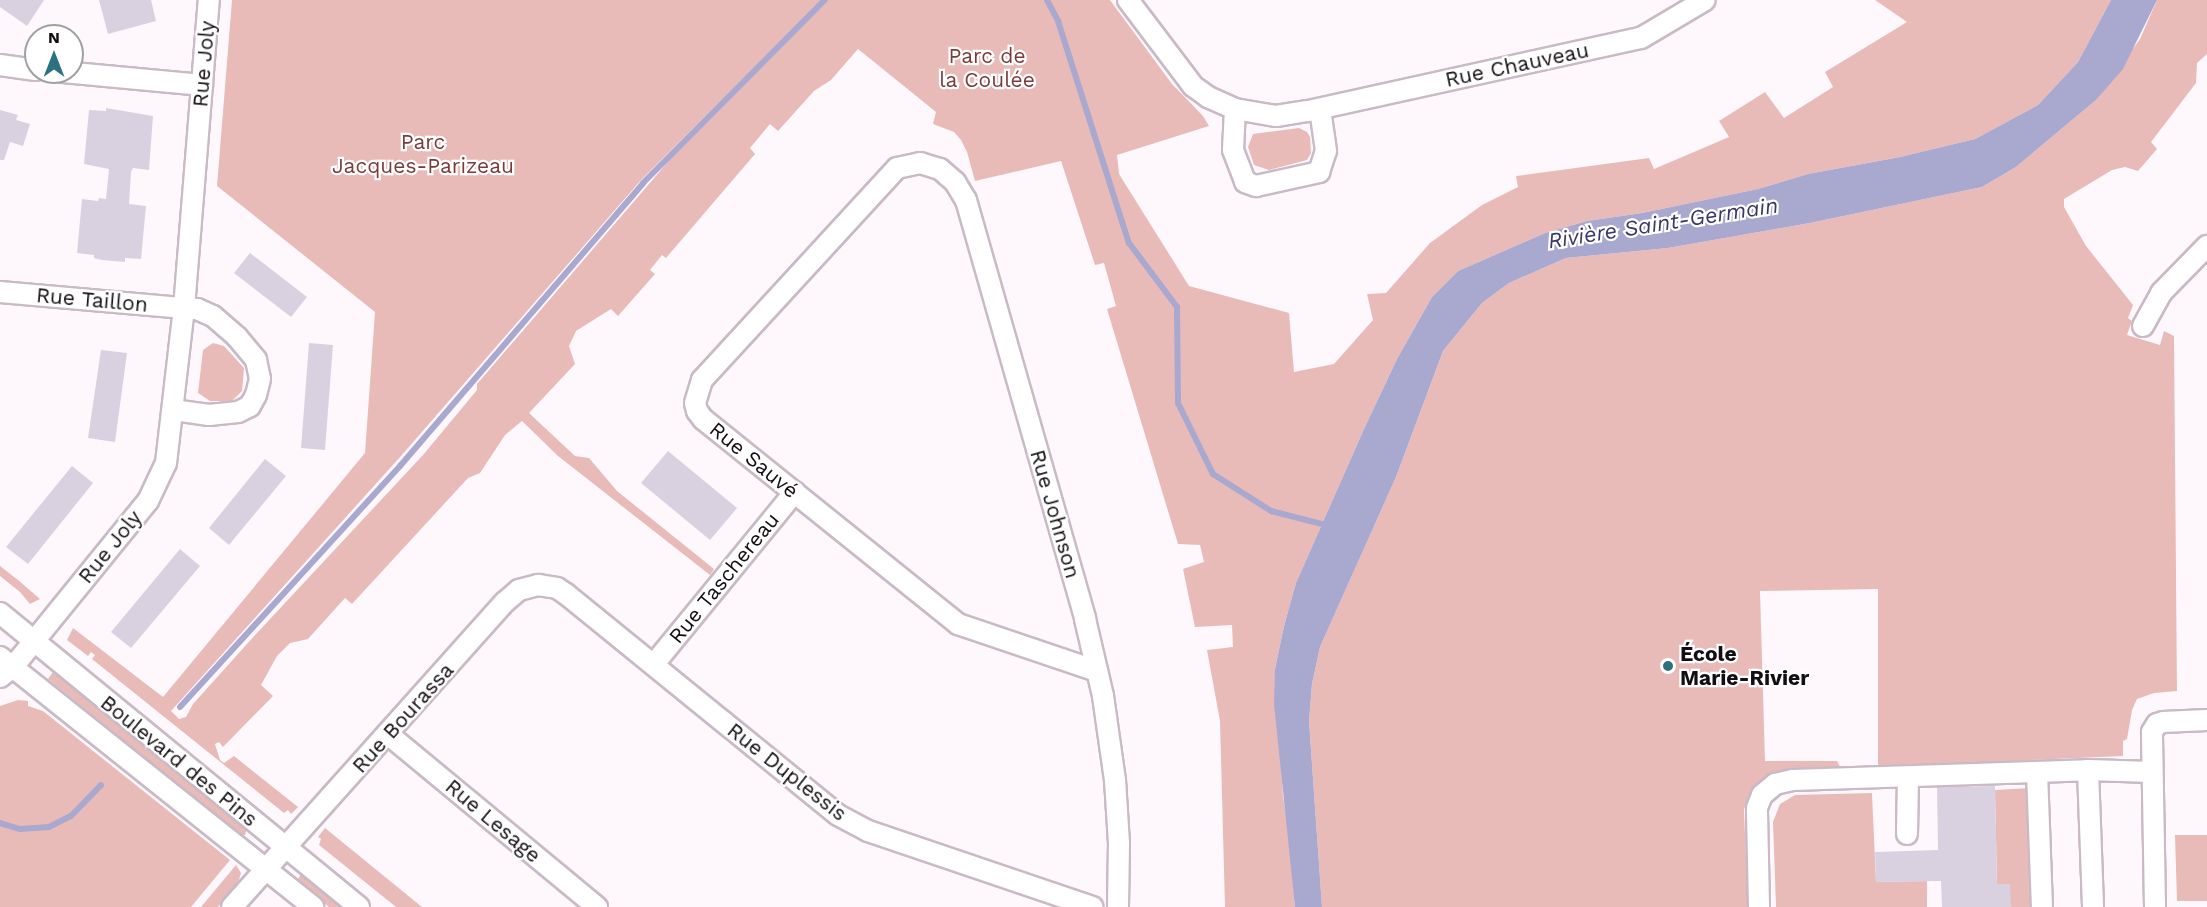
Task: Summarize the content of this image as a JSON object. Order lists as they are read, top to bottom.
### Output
{
  "streets": {
    "street": [
      "Rue Joly",
      "Rue Chauveau",
      "Rue Taillon",
      "Rue Sauvé",
      "Rue Johnson",
      "Rue Taschereau",
      "Rue Bourassa",
      "Boulevard des Pins",
      "Rue Duplessis",
      "Rue Lesage"
    ]
  },
  "crossings": [
    ["Rue Joly", "Rue Taillon"],
    ["Rue Joly", "Boulevard des Pins"],
    ["Rue Sauvé", "Rue Johnson"],
    ["Rue Sauvé", "Rue Taschereau"],
    ["Rue Taschereau", "Rue Duplessis"],
    ["Rue Bourassa", "Boulevard des Pins"],
    ["Rue Bourassa", "Rue Duplessis"],
    ["Rue Bourassa", "Rue Lesage"]
  ],
  "water": ["Rivière Saint-Germain"],
  "parks": ["Parc de la Coulée", "Parc Jacques-Parizeau"],
  "places": ["École Marie-Rivier"],
  "north": "top"
}
